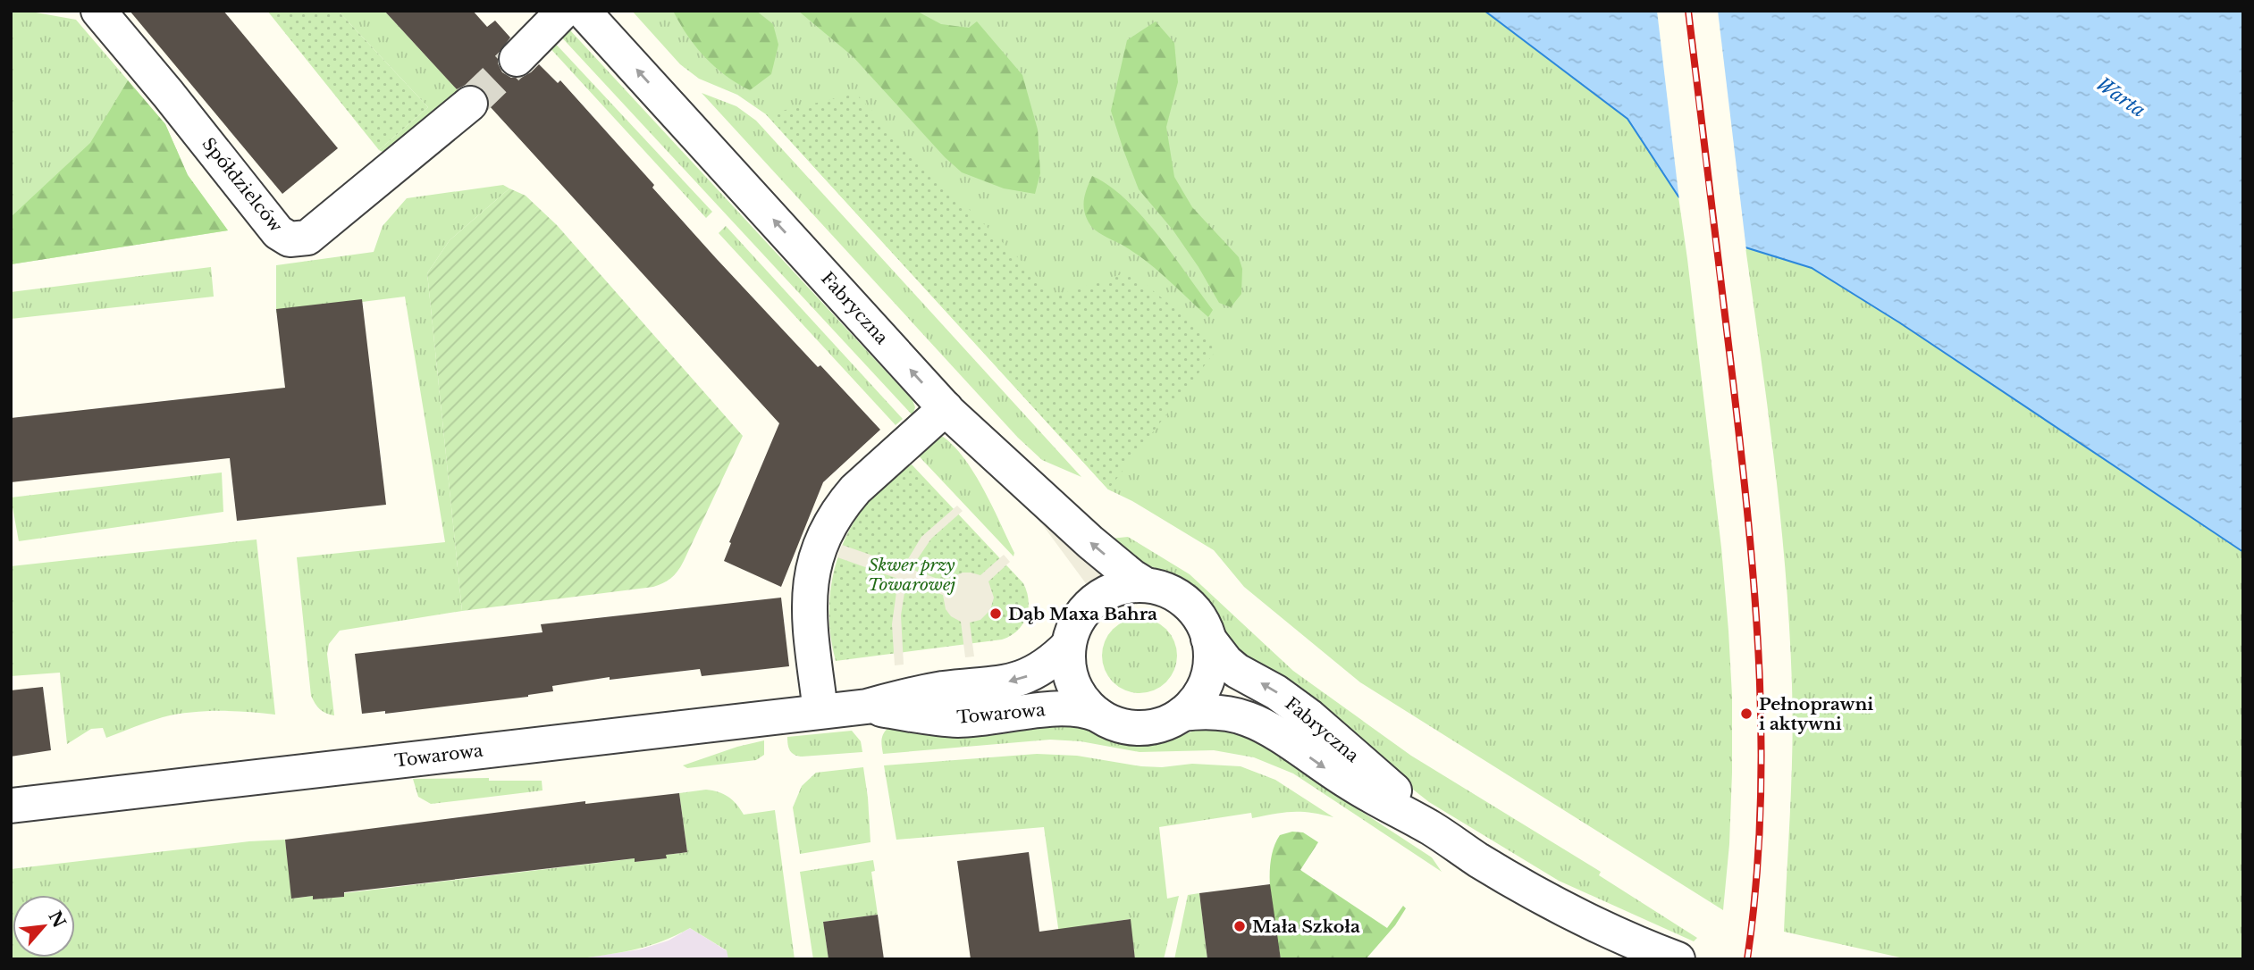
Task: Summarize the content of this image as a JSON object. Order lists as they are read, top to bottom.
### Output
{
  "streets": {
    "street": ["Spółdzielców", "Fabryczna", "Towarowa"]
  },
  "crossings": [
    ["Fabryczna", "Towarowa"]
  ],
  "water": ["Warta"],
  "parks": ["Skwer przy Towarowej"],
  "places": ["Dąb Maxa Bahra", "Pełnoprawni i aktywni", "Mała Szkoła"],
  "north": "top right"
}
